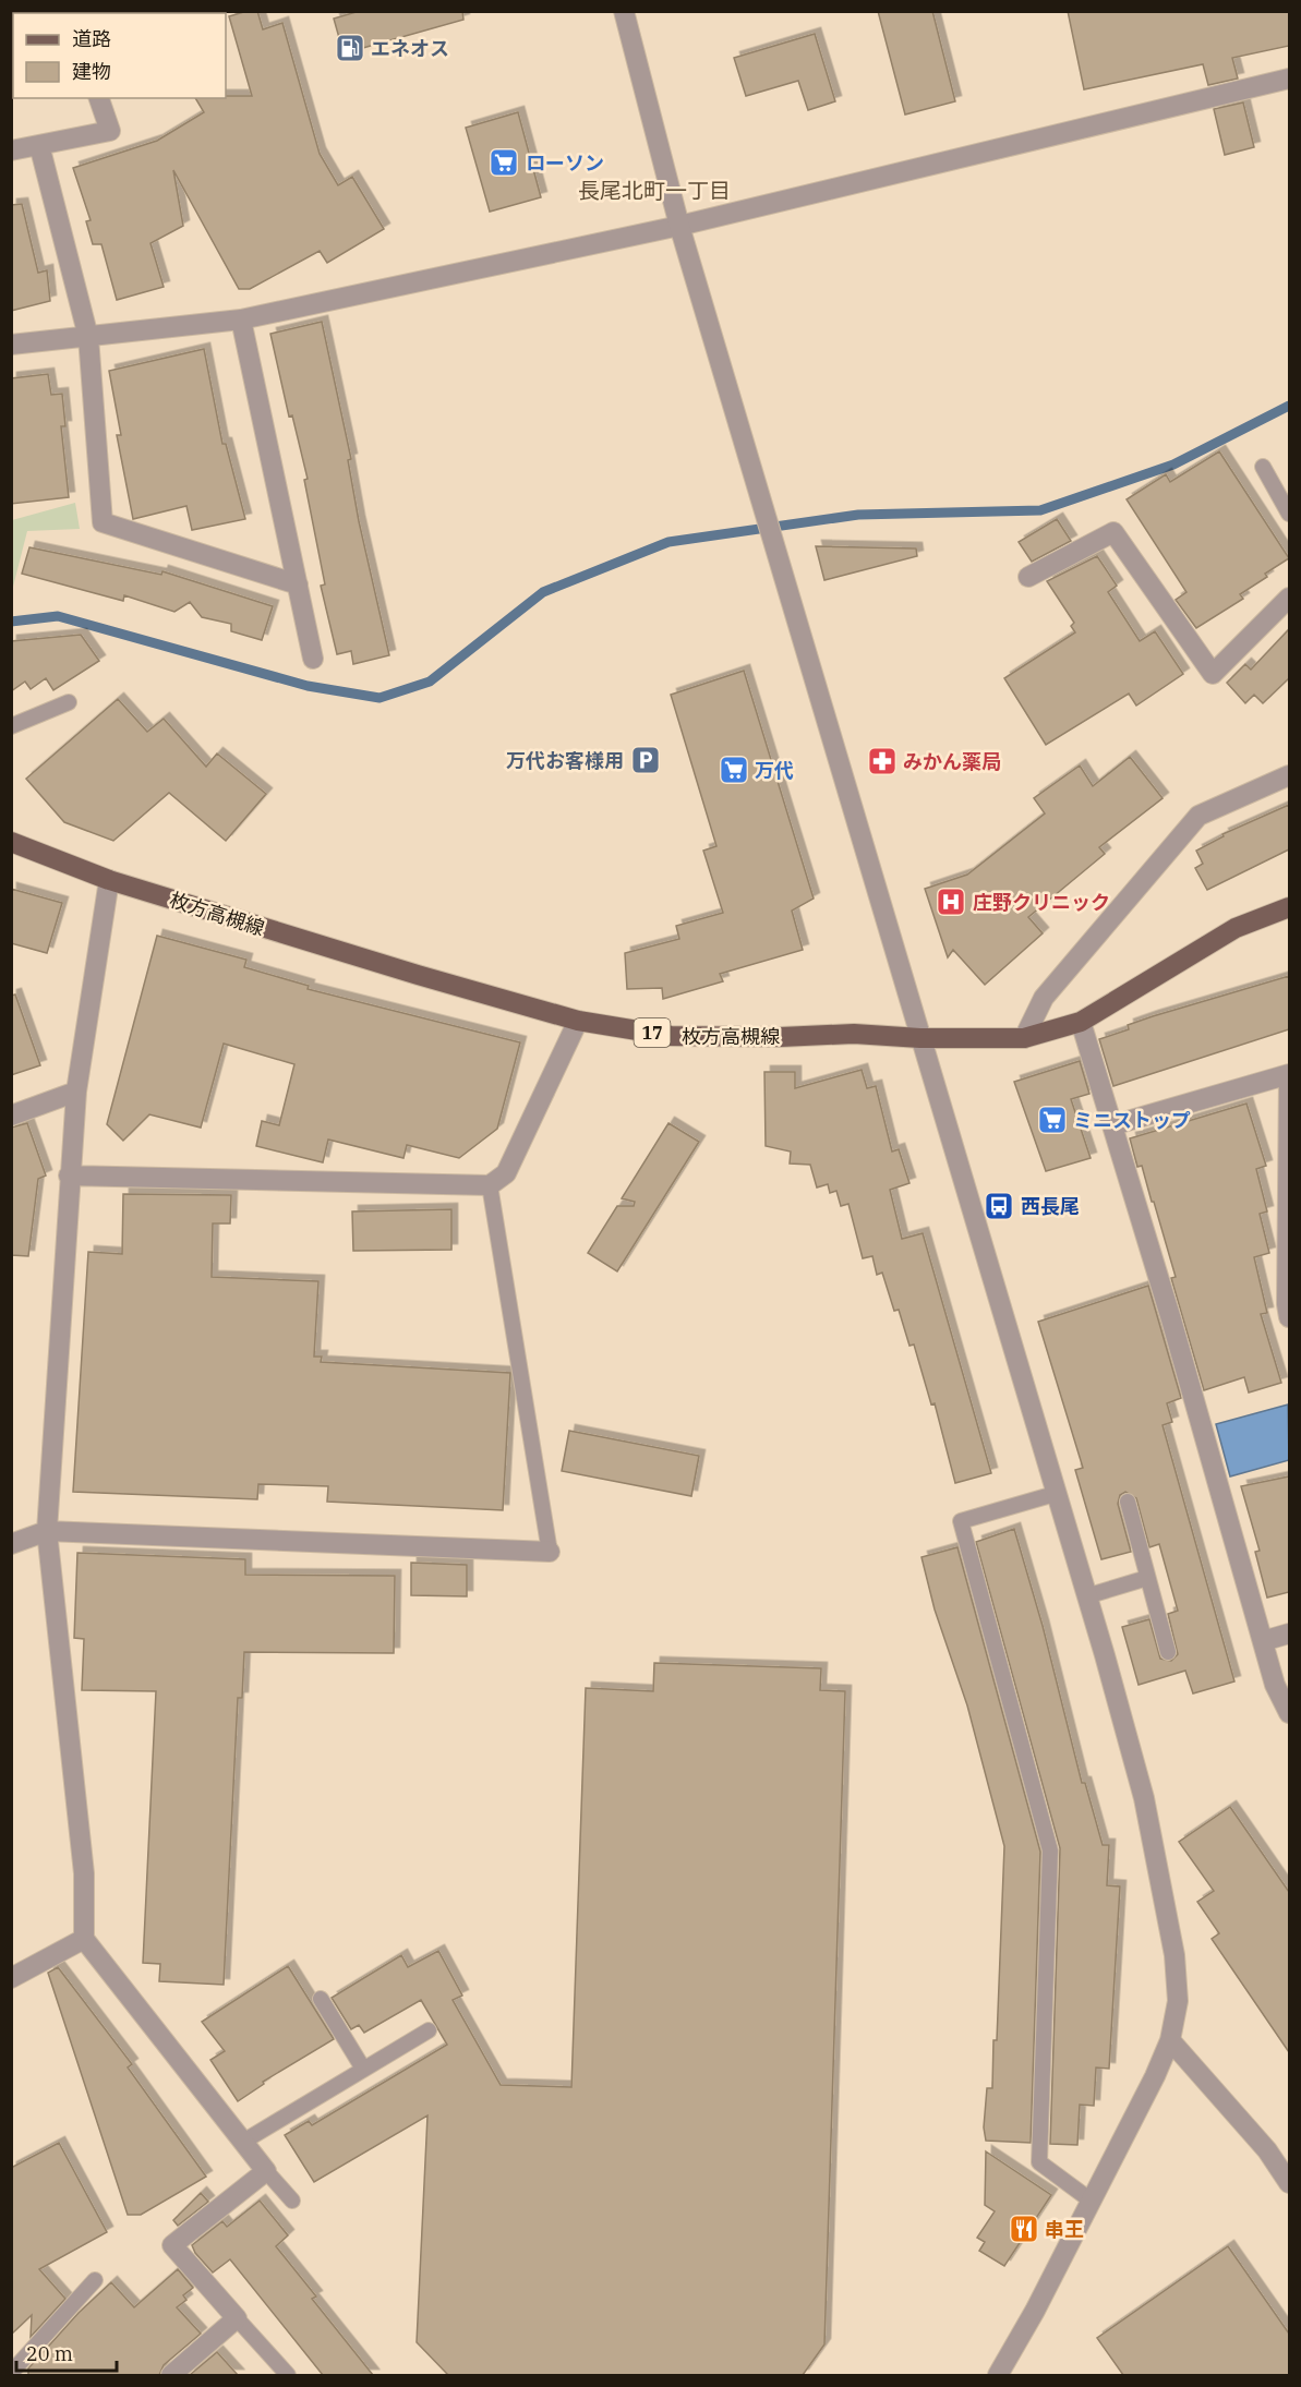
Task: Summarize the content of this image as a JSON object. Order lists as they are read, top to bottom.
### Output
{
  "streets": {
    "main road": ["枚方高槻線", "17"]
  },
  "districts": ["長尾北町一丁目"],
  "places": {
    "fuel station": ["エネオス"],
    "supermarket": ["ローソン", "万代", "ミニストップ"],
    "parking": ["万代お客様用"],
    "pharmacy": ["みかん薬局"],
    "hospital": ["庄野クリニック"],
    "bus stop": ["西長尾"],
    "restaurant": ["串王"]
  },
  "legend": ["道路", "建物"],
  "scale_bar": "20 m"
}
